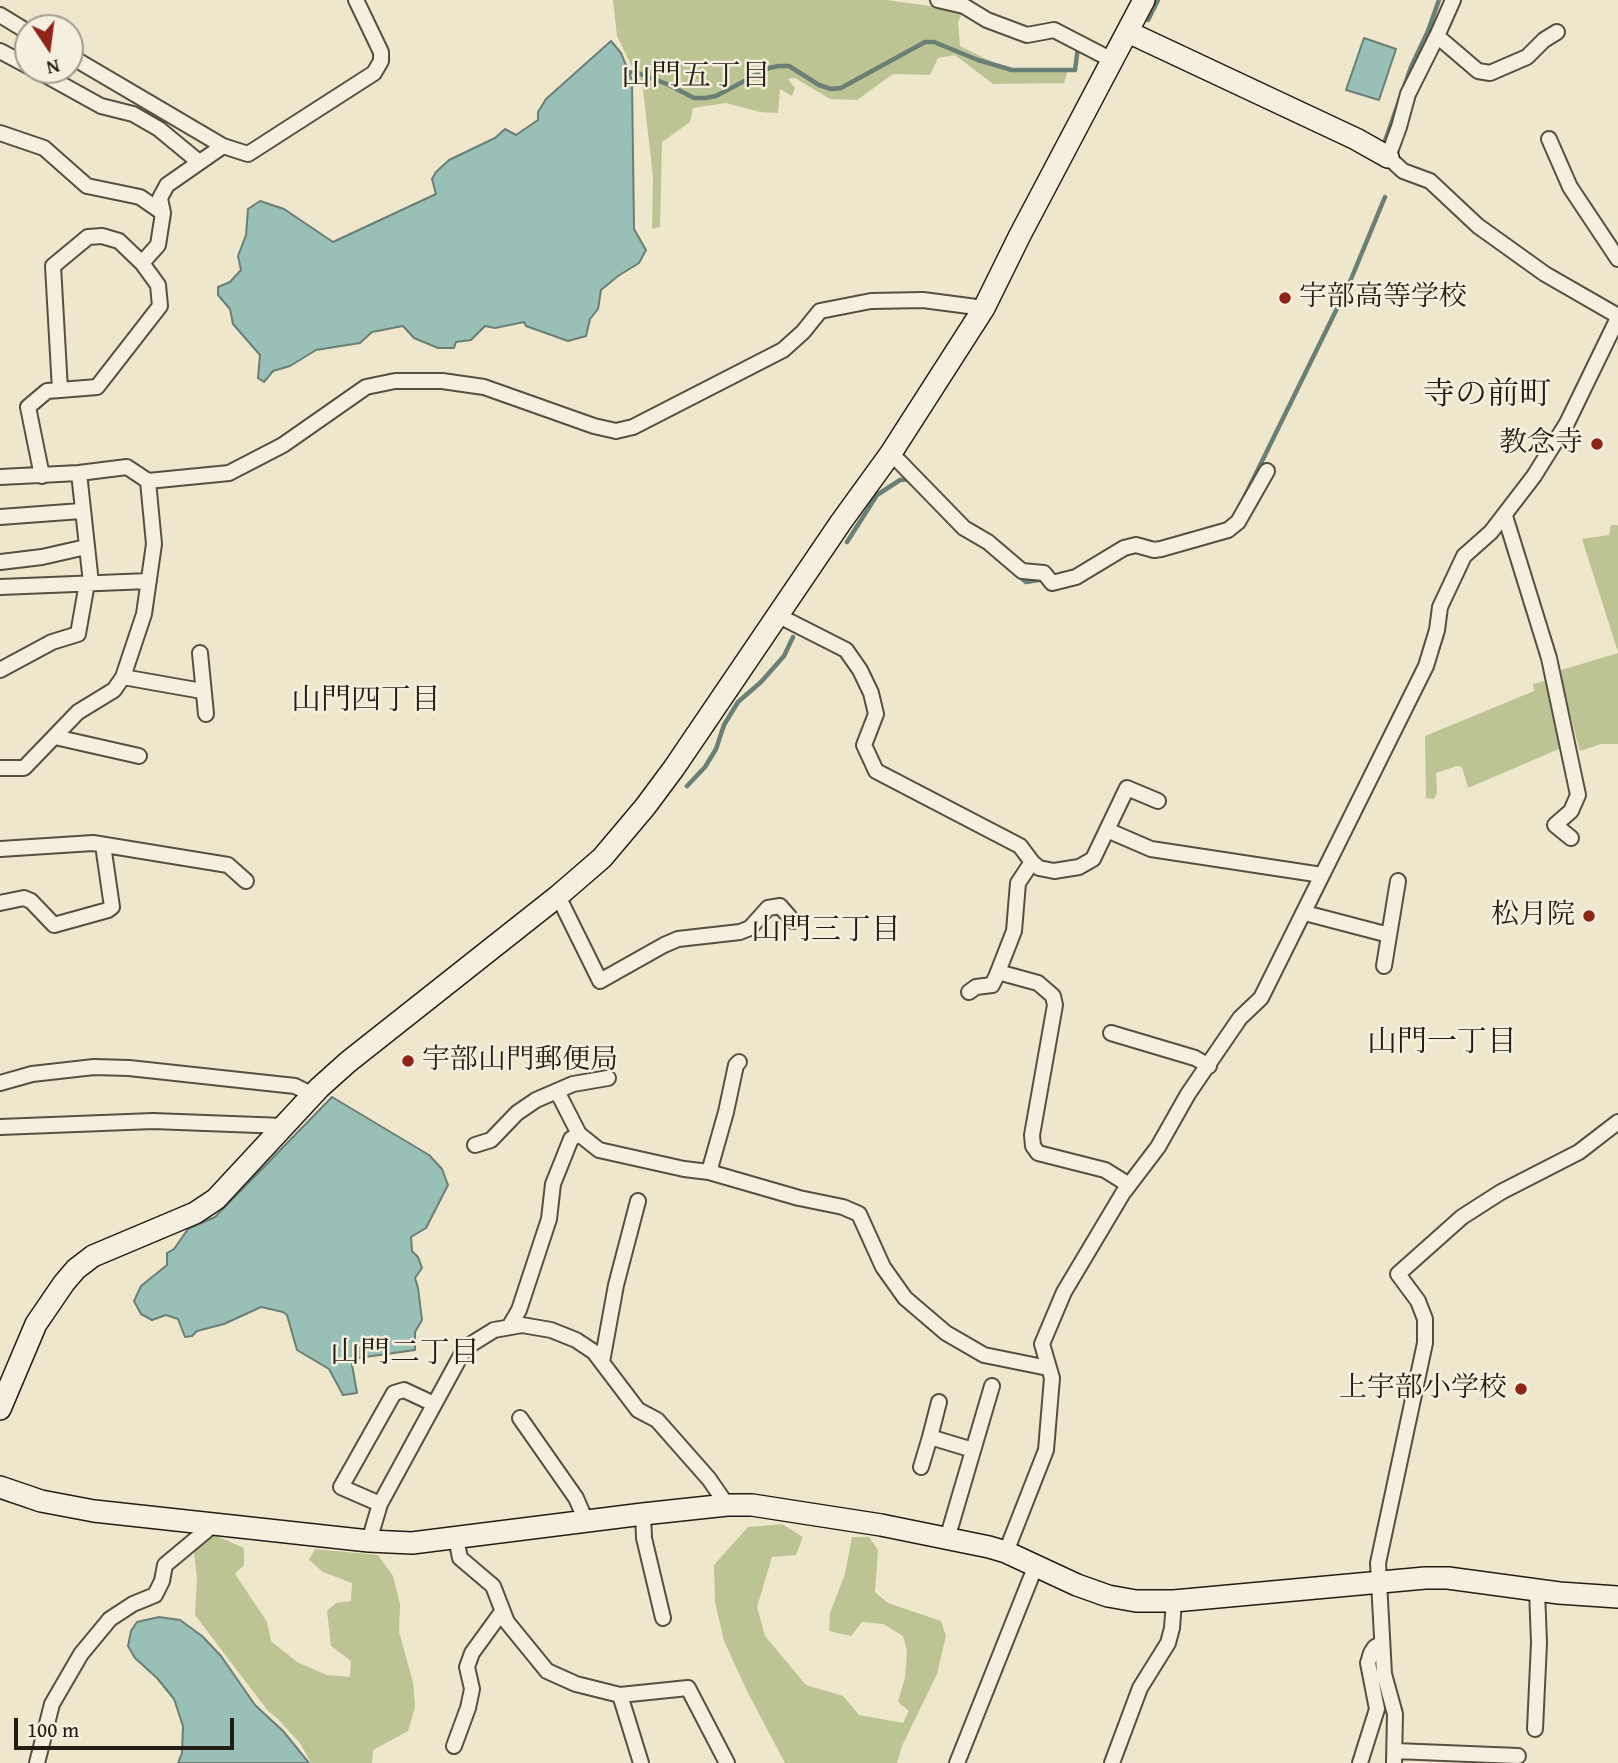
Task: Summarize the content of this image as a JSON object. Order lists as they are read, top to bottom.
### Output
{
  "districts": [
    "山門五丁目",
    "寺の前町",
    "山門四丁目",
    "山門三丁目",
    "山門一丁目",
    "山門二丁目"
  ],
  "places": [
    "宇部高等学校",
    "教念寺",
    "松月院",
    "宇部山門郵便局",
    "上宇部小学校"
  ],
  "scale_bar": "100 m",
  "north": "bottom"
}
